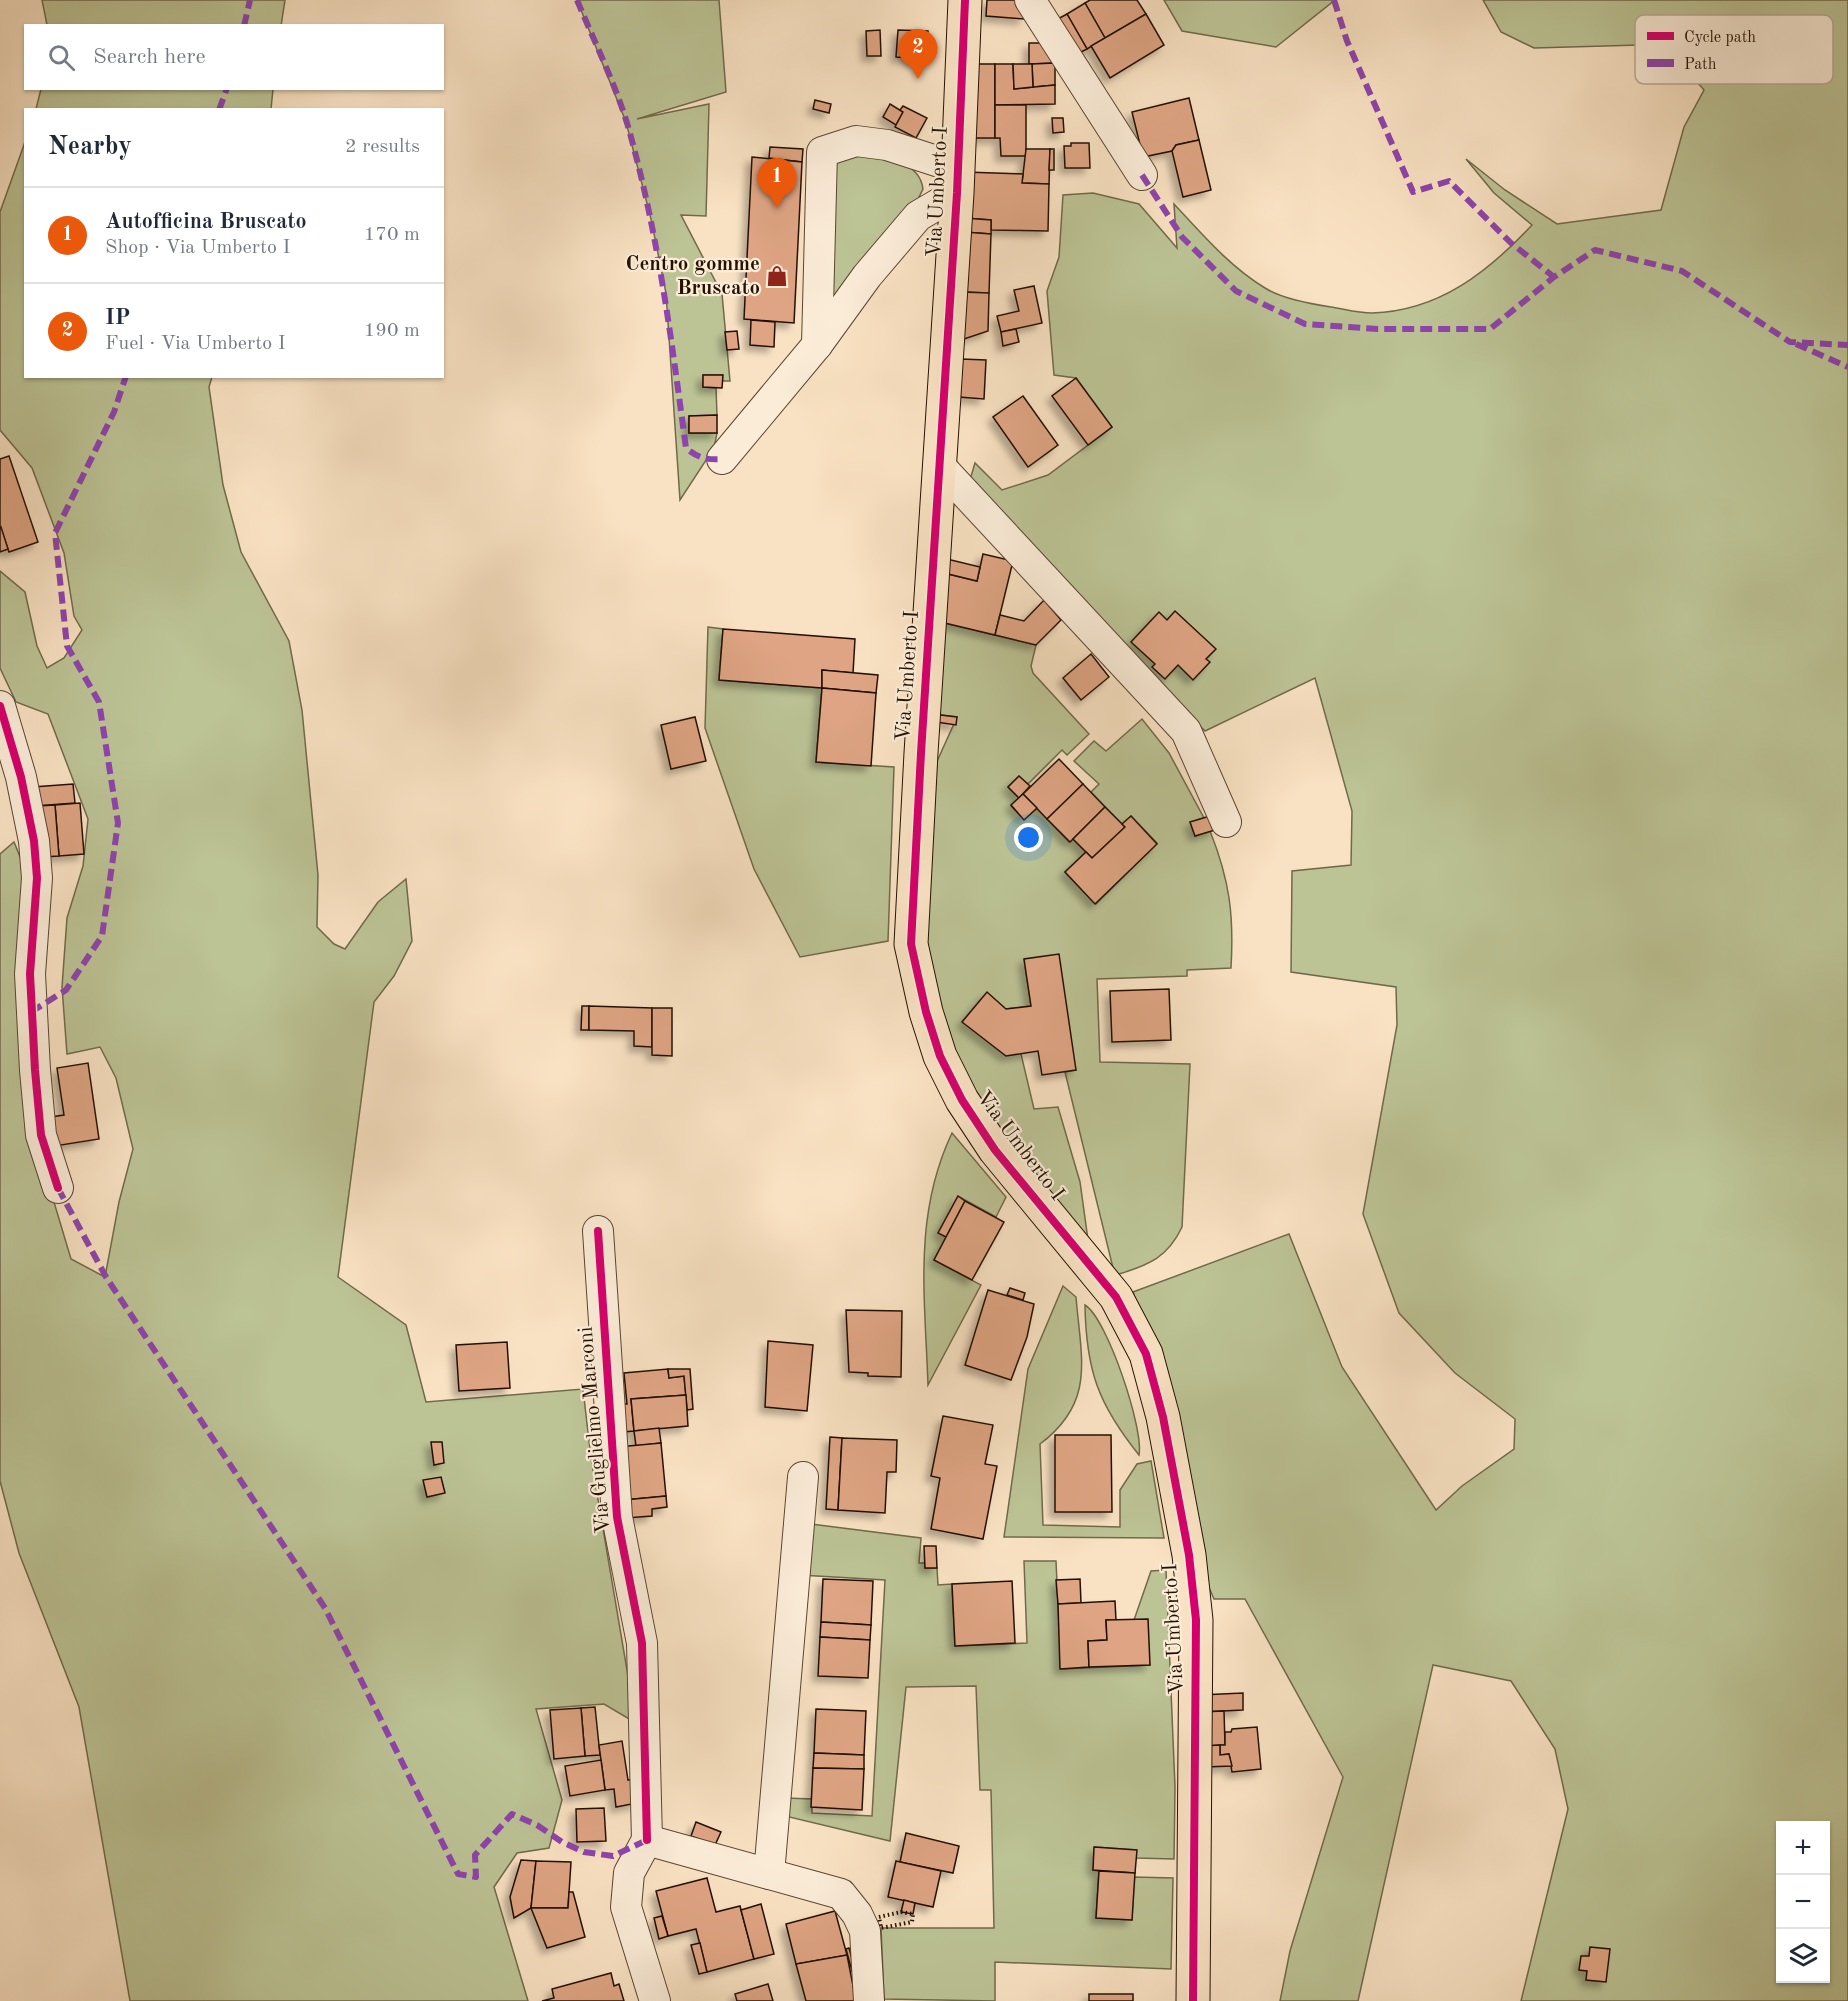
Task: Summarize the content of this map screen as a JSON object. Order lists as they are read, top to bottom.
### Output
{
  "streets": {
    "main road": ["Via Umberto I"],
    "street": ["Via Guglielmo Marconi"]
  },
  "places": {
    "shop": ["Centro gomme Bruscato"]
  },
  "legend": ["Cycle path", "Path"],
  "page": {
    "search": "Search here",
    "pins": ["2", "1"],
    "heading": ["Nearby", "2 results"],
    "list": [
      {
        "mark": "1",
        "name": "Autofficina Bruscato",
        "note": "Shop · Via Umberto I",
        "value": "170 m"
      },
      {
        "mark": "2",
        "name": "IP",
        "note": "Fuel · Via Umberto I",
        "value": "190 m"
      }
    ],
    "map_buttons": ["+", "−"]
  }
}
